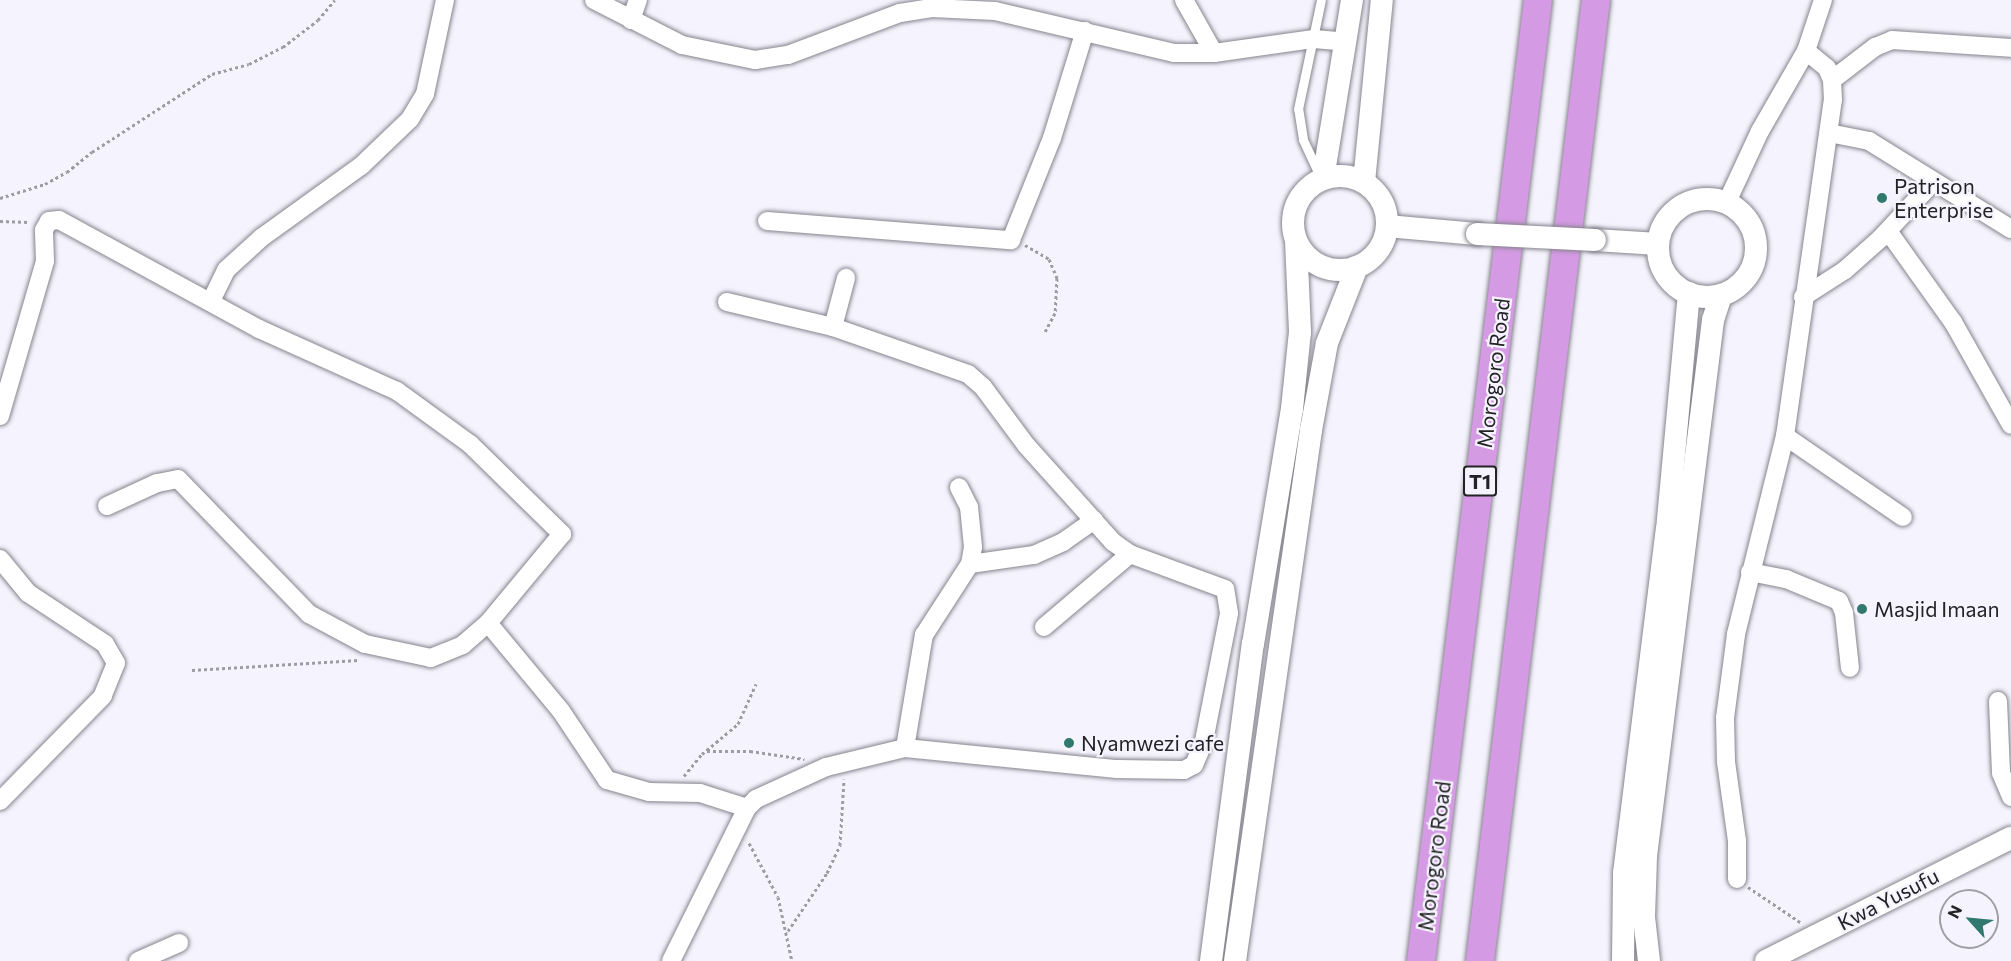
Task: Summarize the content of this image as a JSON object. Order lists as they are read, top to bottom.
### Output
{
  "streets": {
    "highway": ["Morogoro Road", "T1"],
    "street": ["Kwa Yusufu"]
  },
  "places": ["Patrison Enterprise", "Masjid Imaan", "Nyamwezi cafe"],
  "north": "top left"
}
